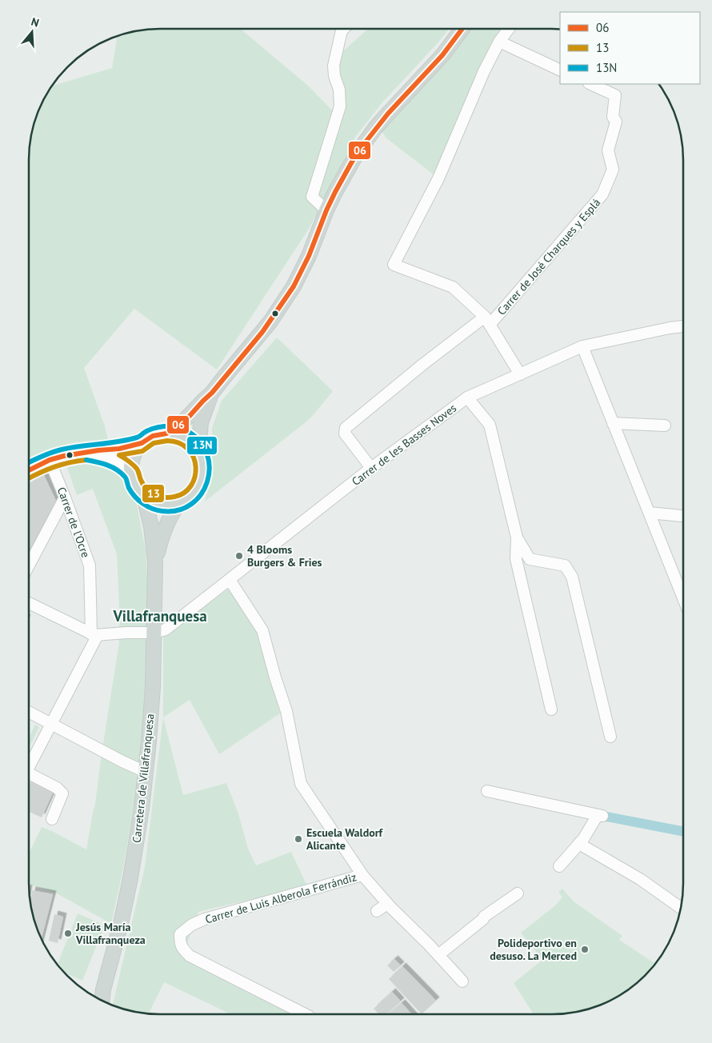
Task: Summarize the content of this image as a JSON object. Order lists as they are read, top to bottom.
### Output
{
  "streets": {
    "main road": ["Carretera de Villafranquesa"],
    "street": [
      "Carrer de José Charques y Esplá",
      "Carrer de les Basses Noves",
      "Carrer de l'Ocre",
      "Carrer de Luis Alberola Ferrándiz"
    ]
  },
  "crossings": [
    ["Carrer de José Charques y Esplá", "Carrer de les Basses Noves"],
    ["Carrer de les Basses Noves", "Carretera de Villafranquesa"]
  ],
  "districts": ["Villafranquesa"],
  "places": [
    "4 Blooms Burgers & Fries",
    "Escuela Waldorf Alicante",
    "Jesús María Villafranqueza",
    "Polideportivo en desuso. La Merced"
  ],
  "lines": ["transit line 06", "transit line 13N", "transit line 13"],
  "legend": ["06", "13", "13N"],
  "north": "top"
}
